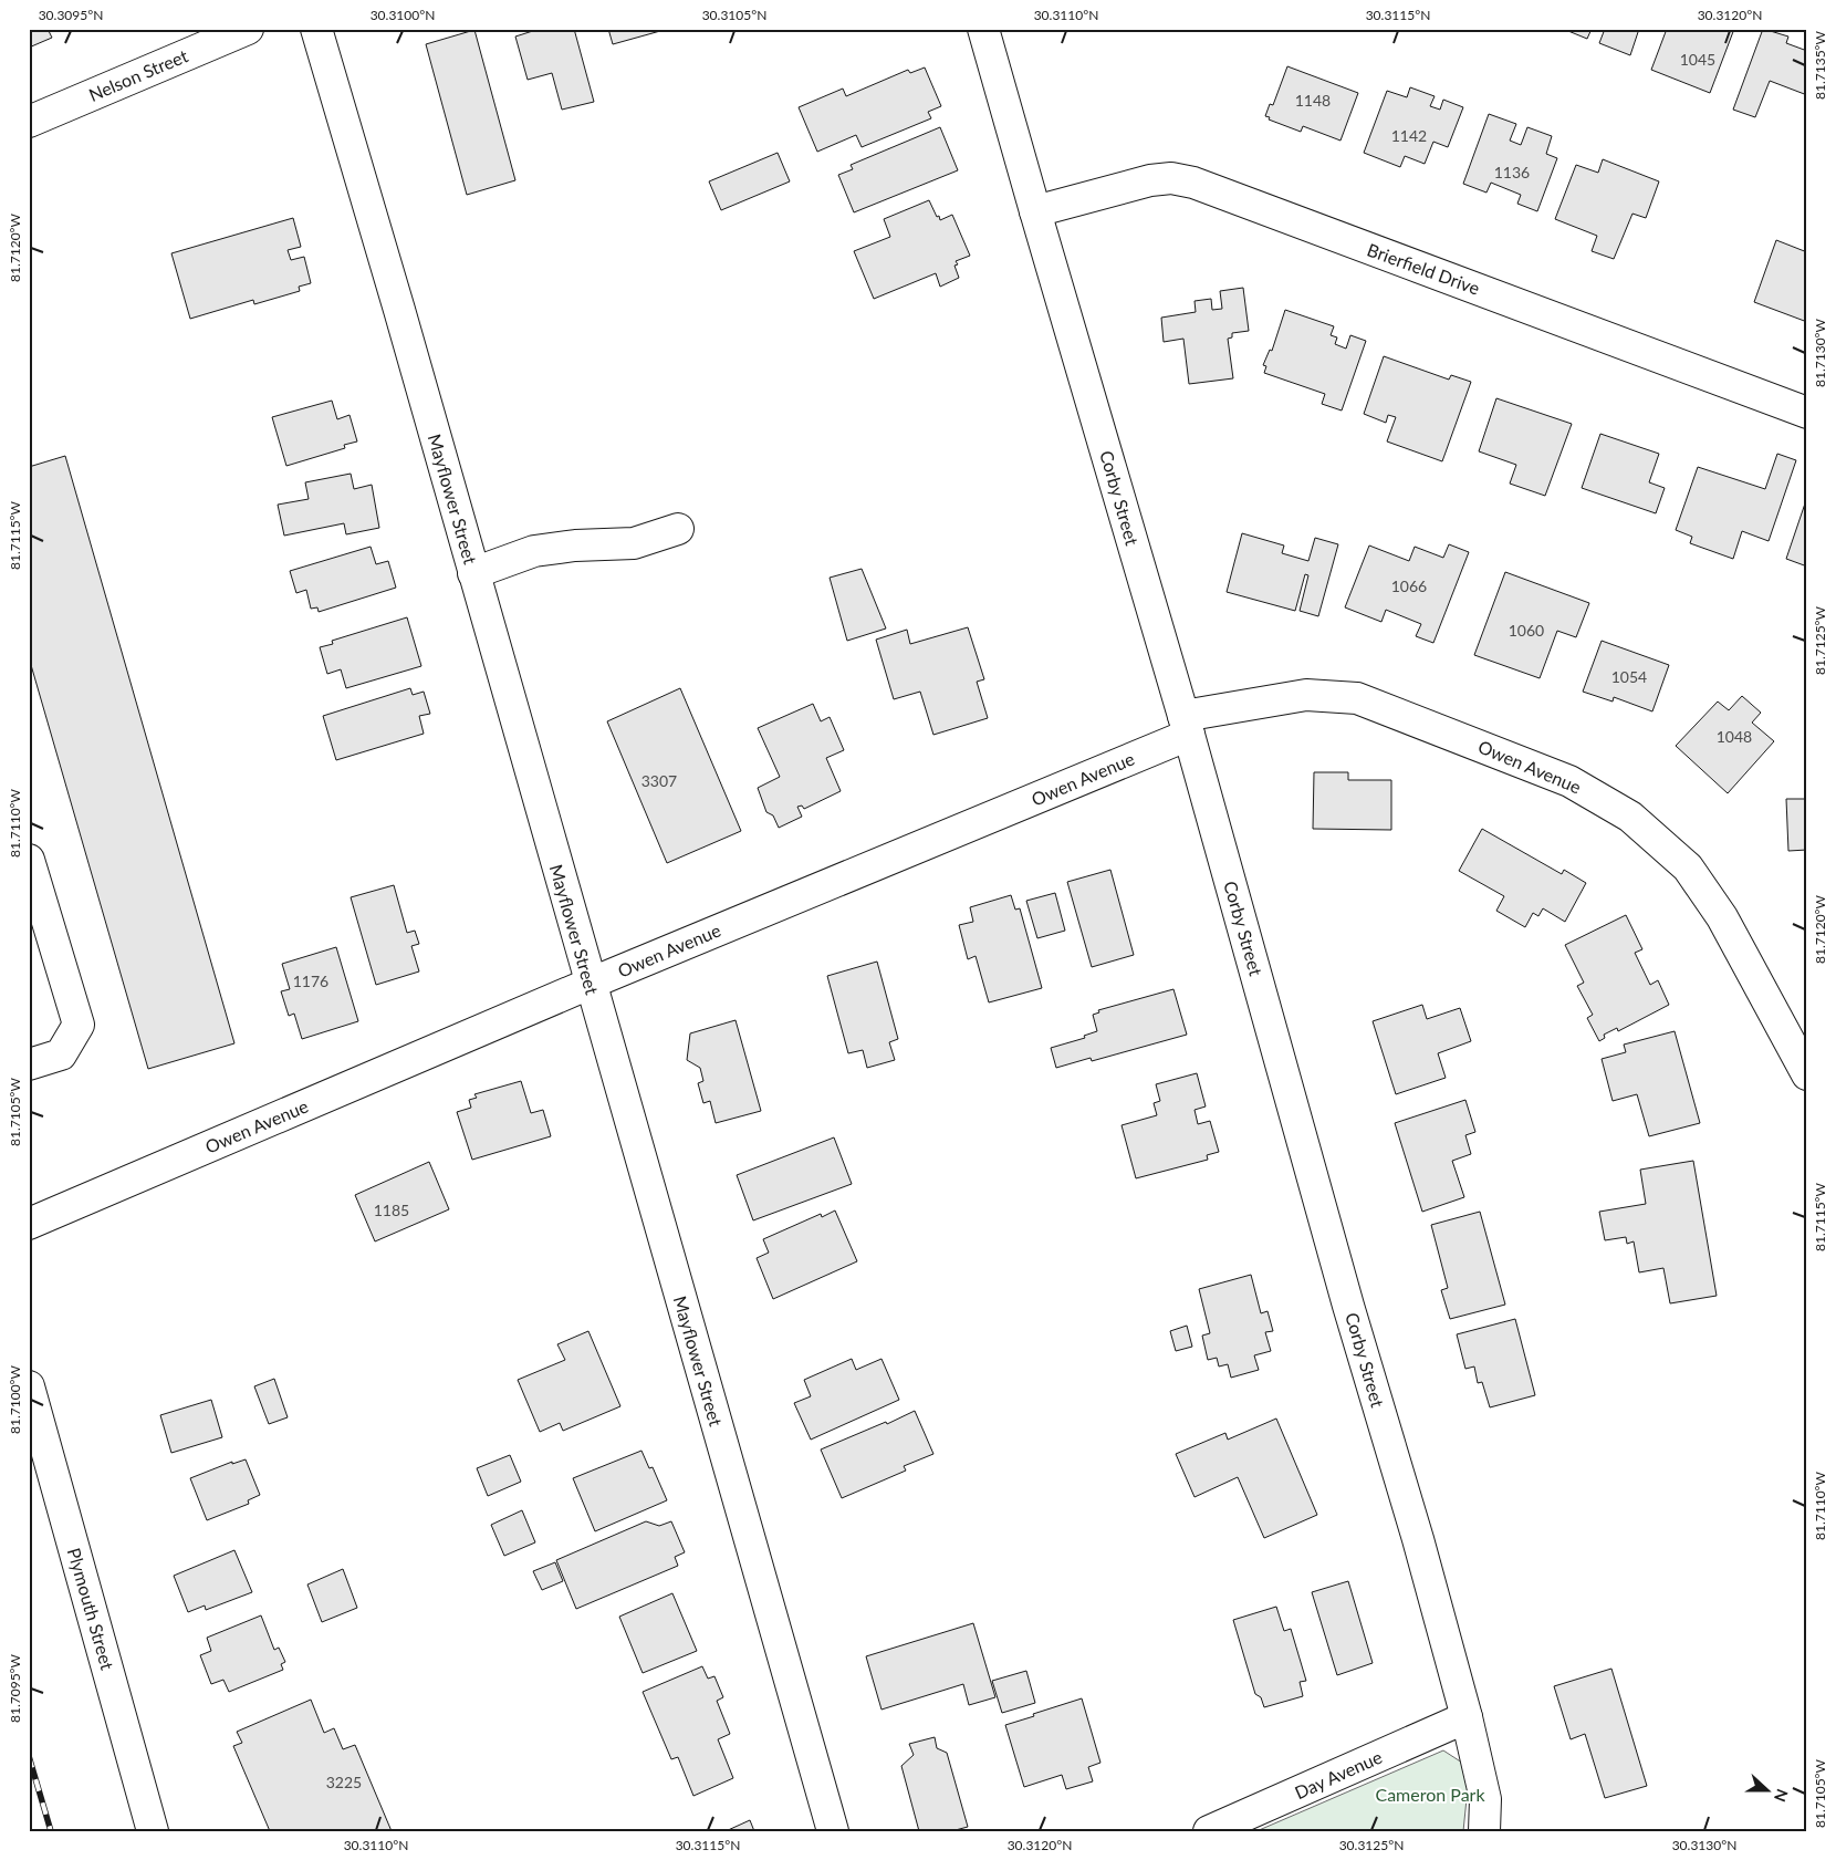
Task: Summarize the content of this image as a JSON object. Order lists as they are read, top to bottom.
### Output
{
  "streets": {
    "street": [
      "Nelson Street",
      "Brierfield Drive",
      "Corby Street",
      "Mayflower Street",
      "Owen Avenue",
      "Plymouth Street",
      "Day Avenue"
    ]
  },
  "crossings": [
    ["Brierfield Drive", "Corby Street"],
    ["Corby Street", "Owen Avenue"],
    ["Corby Street", "Day Avenue"],
    ["Mayflower Street", "Owen Avenue"]
  ],
  "parks": ["Cameron Park"],
  "house_numbers": [
    "1045",
    "1148",
    "1142",
    "1136",
    "1066",
    "1060",
    "1054",
    "1048",
    "3307",
    "1176",
    "1185",
    "3225"
  ],
  "north": "right",
  "coordinates": [
    "30.3095°N",
    "30.3100°N",
    "30.3105°N",
    "30.3110°N",
    "30.3115°N",
    "30.3120°N",
    "81.7135°W",
    "81.7120°W",
    "81.7130°W",
    "81.7115°W",
    "81.7125°W",
    "81.7110°W",
    "81.7105°W",
    "81.7100°W",
    "81.7095°W",
    "30.3125°N",
    "30.3130°N"
  ]
}
